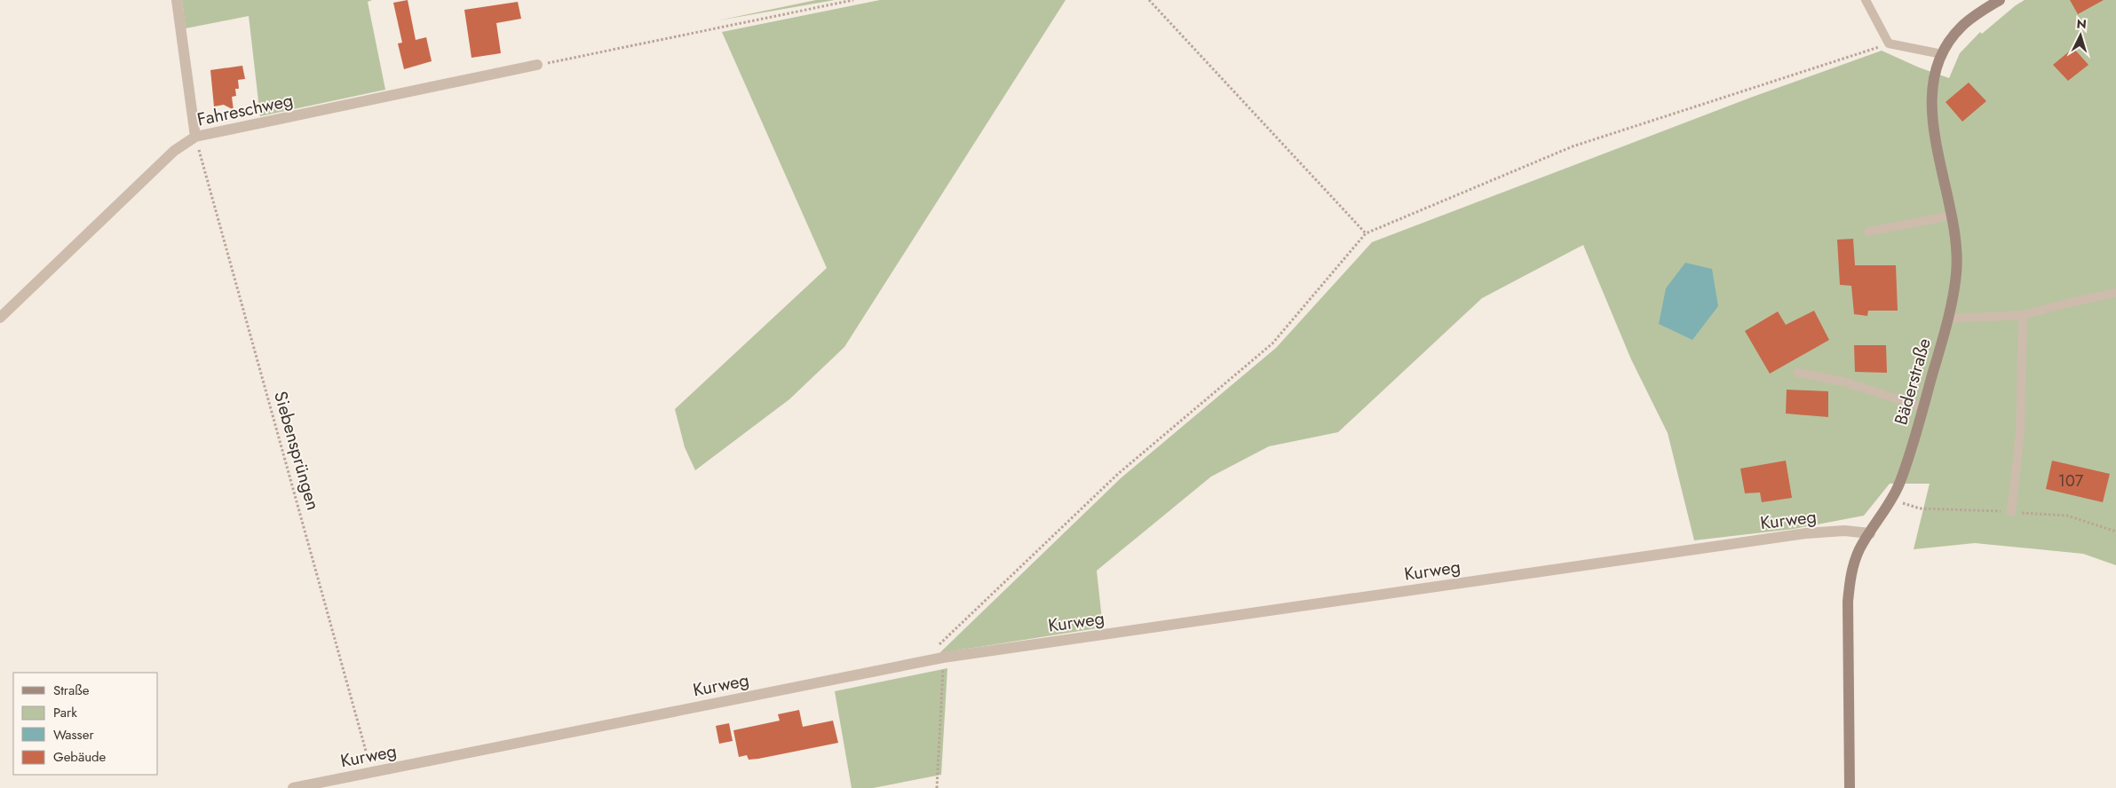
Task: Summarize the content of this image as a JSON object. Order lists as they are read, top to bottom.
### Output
{
  "streets": {
    "street": ["Fahreschweg", "Bäderstraße", "Kurweg"],
    "path": ["Siebensprüngen"]
  },
  "crossings": [
    ["Fahreschweg", "Siebensprüngen"],
    ["Bäderstraße", "Kurweg"],
    ["Siebensprüngen", "Kurweg"]
  ],
  "house_numbers": ["107"],
  "legend": [
    "Straße",
    "Park",
    "Wasser",
    "Gebäude"
  ],
  "north": "top"
}
